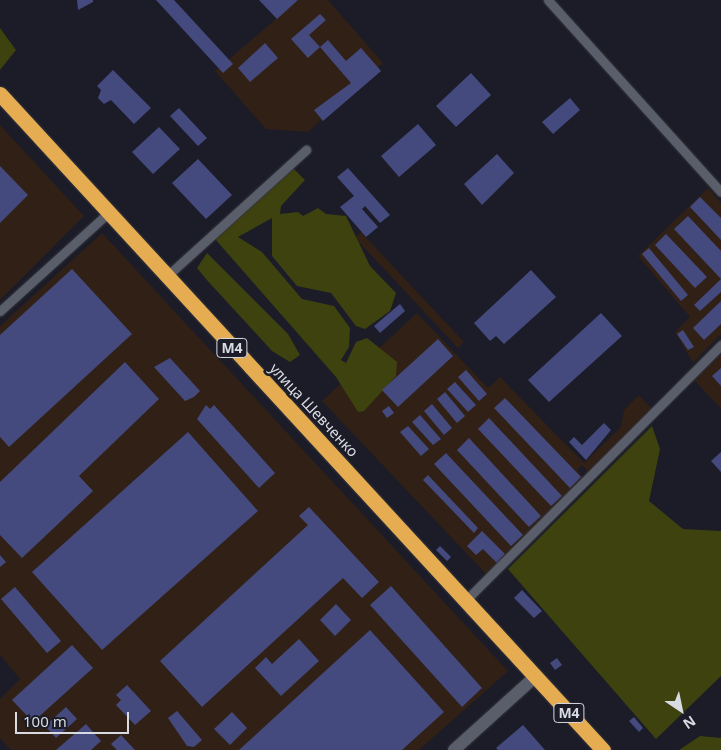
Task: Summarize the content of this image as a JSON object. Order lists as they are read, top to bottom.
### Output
{
  "streets": {
    "highway": ["M4", "улица Шевченко"]
  },
  "scale_bar": "100 m",
  "north": "bottom right"
}
